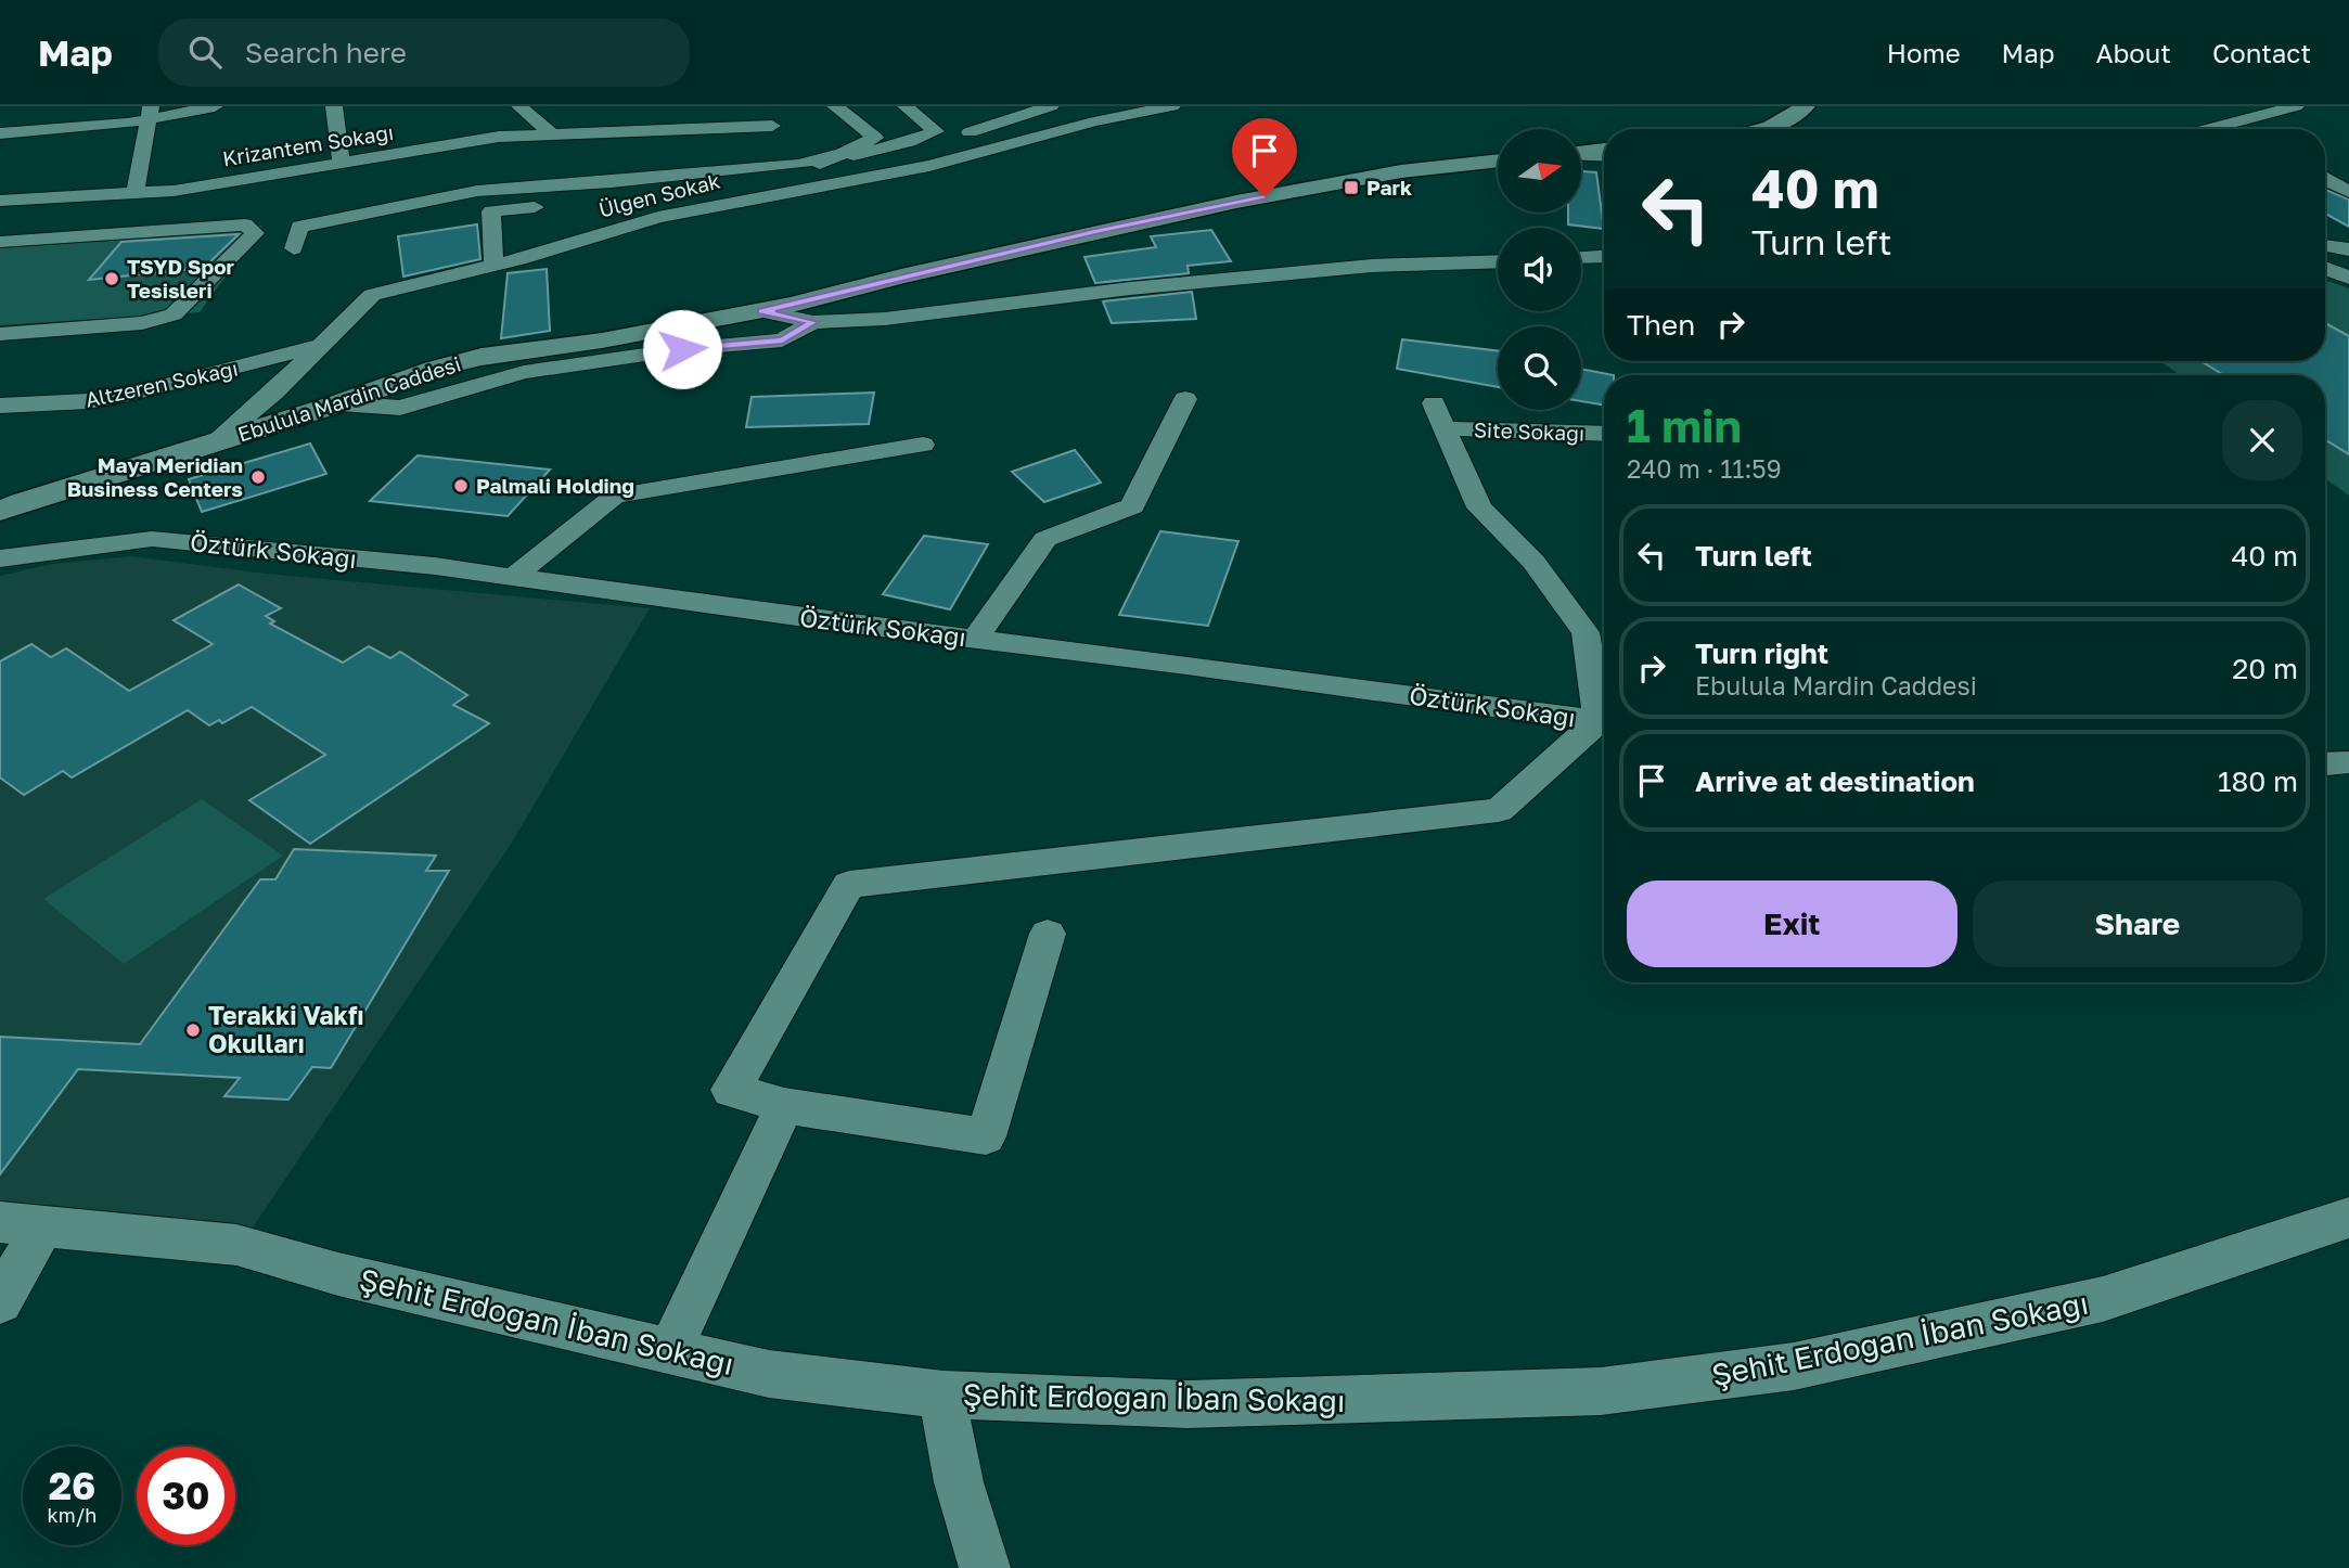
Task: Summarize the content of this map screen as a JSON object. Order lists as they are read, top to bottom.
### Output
{
  "streets": {
    "street": [
      "Krizantem Sokağı",
      "Ülgen Sokak",
      "Altzeren Sokağı",
      "Ebulula Mardin Caddesi",
      "Site Sokağı",
      "Öztürk Sokağı",
      "Şehit Erdoğan İban Sokağı"
    ]
  },
  "crossings": [
    ["Ülgen Sokak", "Altzeren Sokağı"],
    ["Ülgen Sokak", "Ebulula Mardin Caddesi"]
  ],
  "places": {
    "transit": ["Park"],
    "other": [
      "TSYD Spor Tesisleri",
      "Maya Meridian Business Centers",
      "Palmali Holding",
      "Terakki Vakfı Okulları"
    ]
  },
  "north": "right",
  "page": {
    "header": "Map",
    "search": "Search here",
    "nav": [
      "Home",
      "Map",
      "About",
      "Contact"
    ],
    "turn": ["40 m", "Turn left"],
    "then": "Then",
    "heading": ["1 min", "240 m · 11:59"],
    "list": [
      {
        "name": "Turn left",
        "value": "40 m"
      },
      {
        "name": "Turn right",
        "note": "Ebulula Mardin Caddesi",
        "value": "20 m"
      },
      {
        "name": "Arrive at destination",
        "value": "180 m"
      }
    ],
    "buttons": ["Exit", "Share"],
    "speed": "26 km/h",
    "limit": "30"
  }
}
